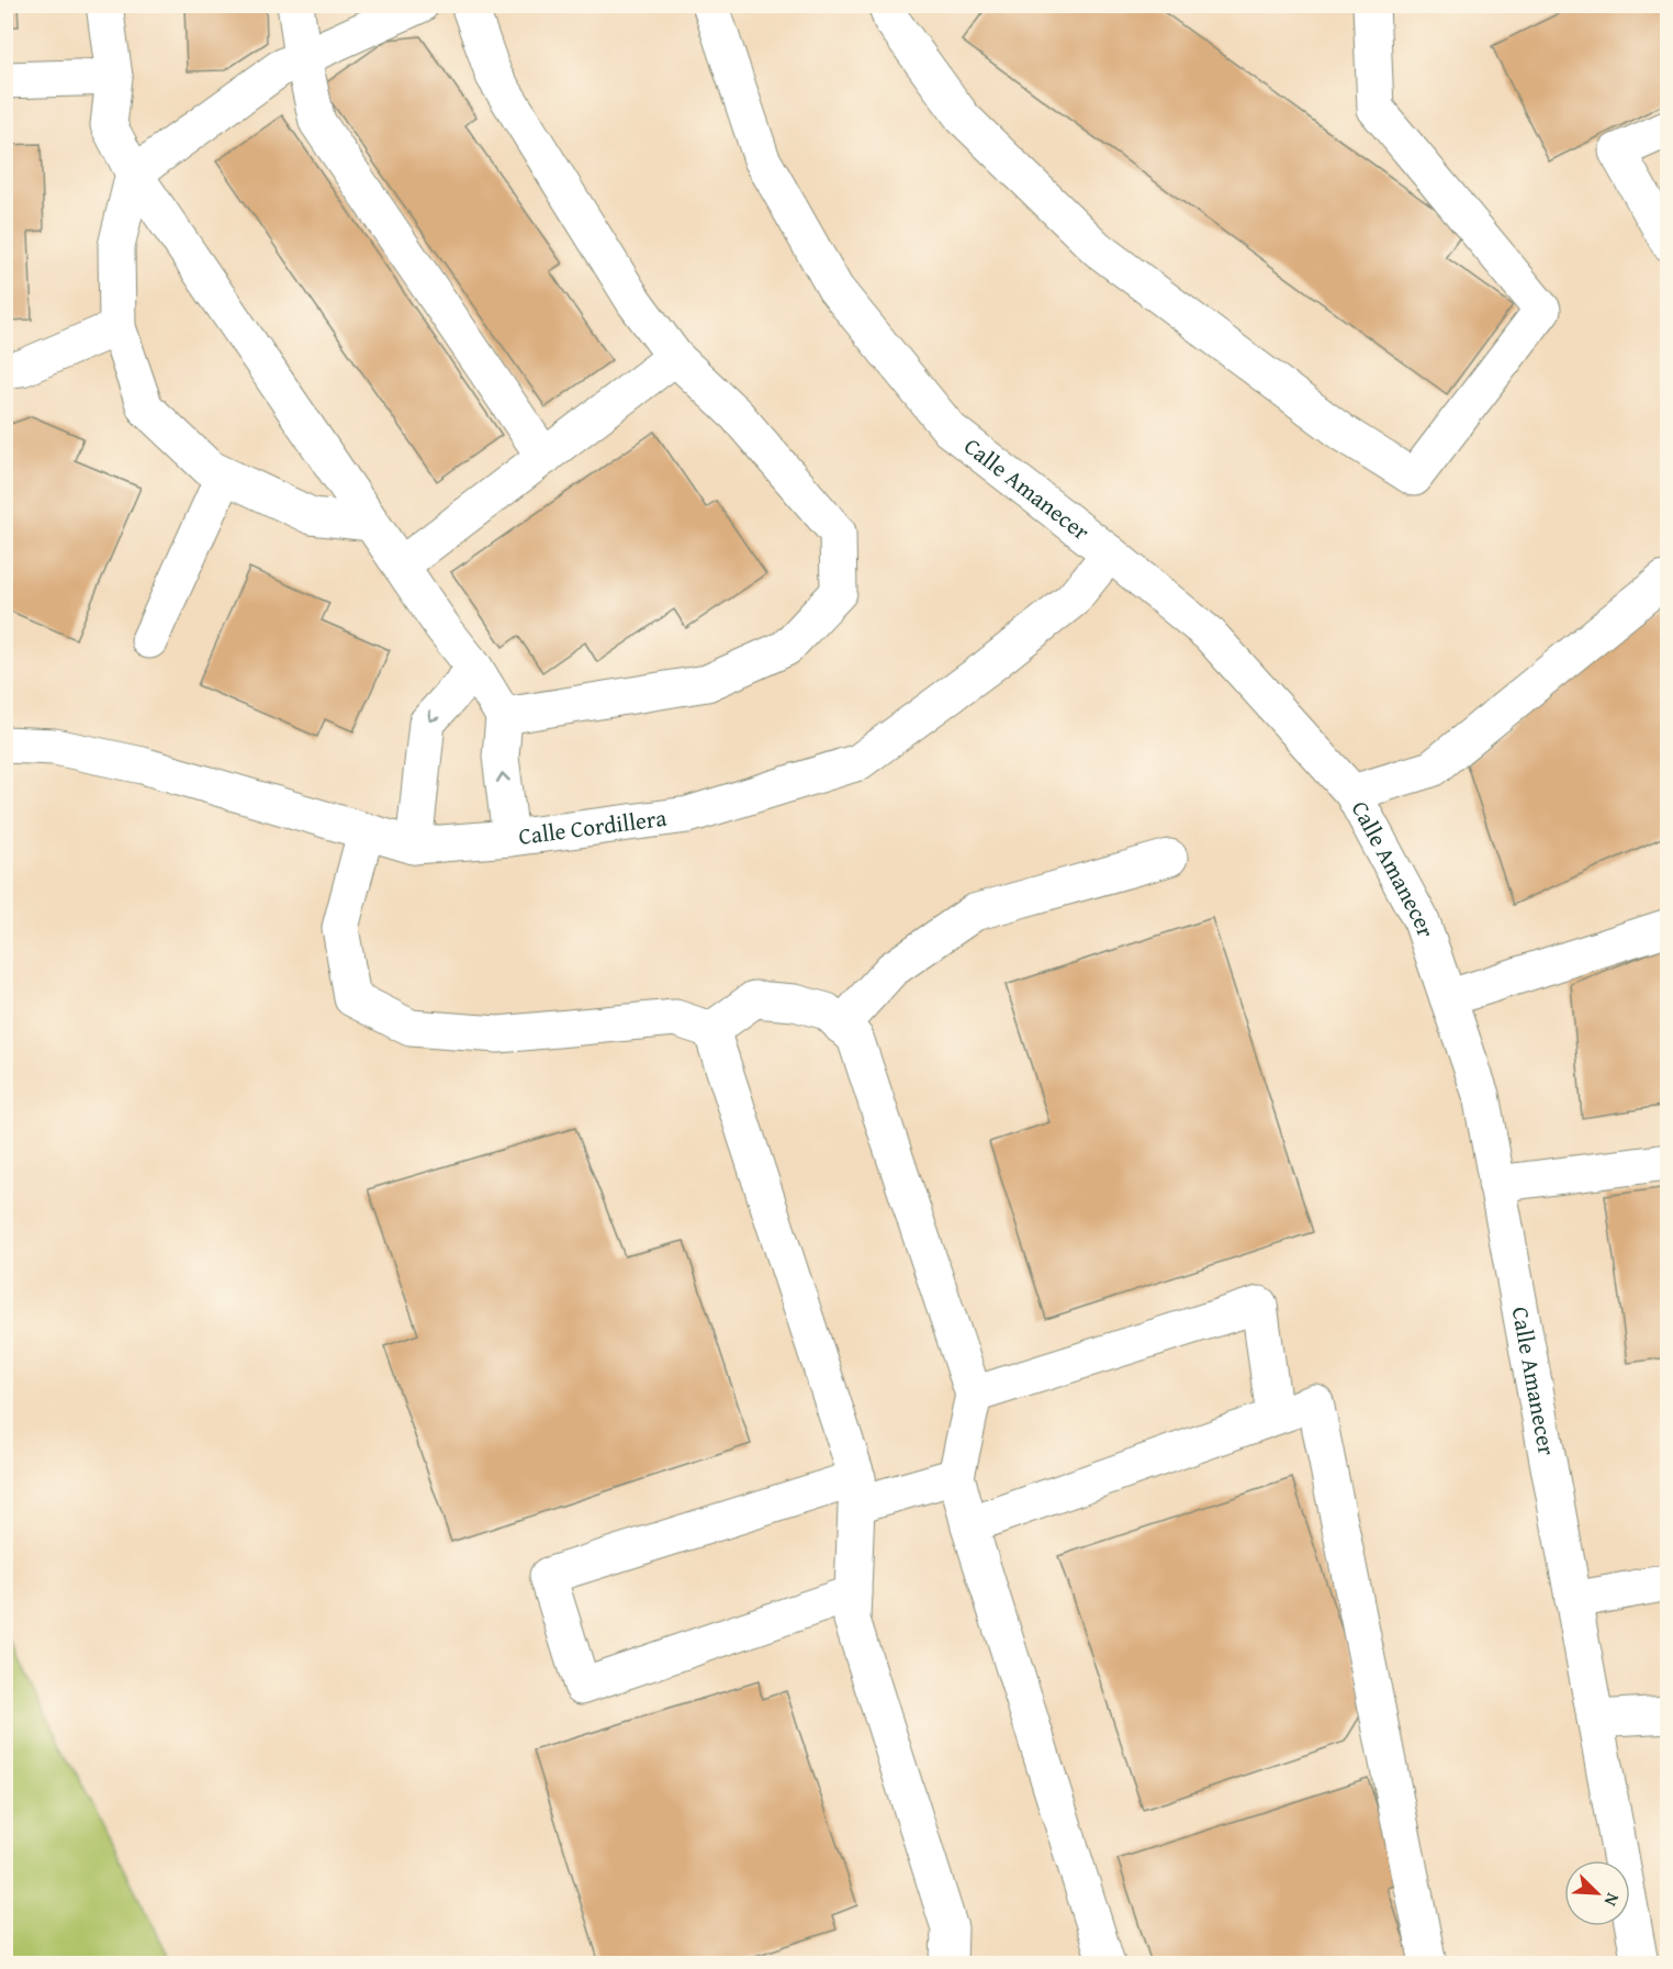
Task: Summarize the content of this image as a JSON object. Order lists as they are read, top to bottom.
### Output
{
  "streets": {
    "street": ["Calle Amanecer", "Calle Cordillera"]
  },
  "crossings": [
    ["Calle Amanecer", "Calle Cordillera"]
  ],
  "north": "bottom right"
}
